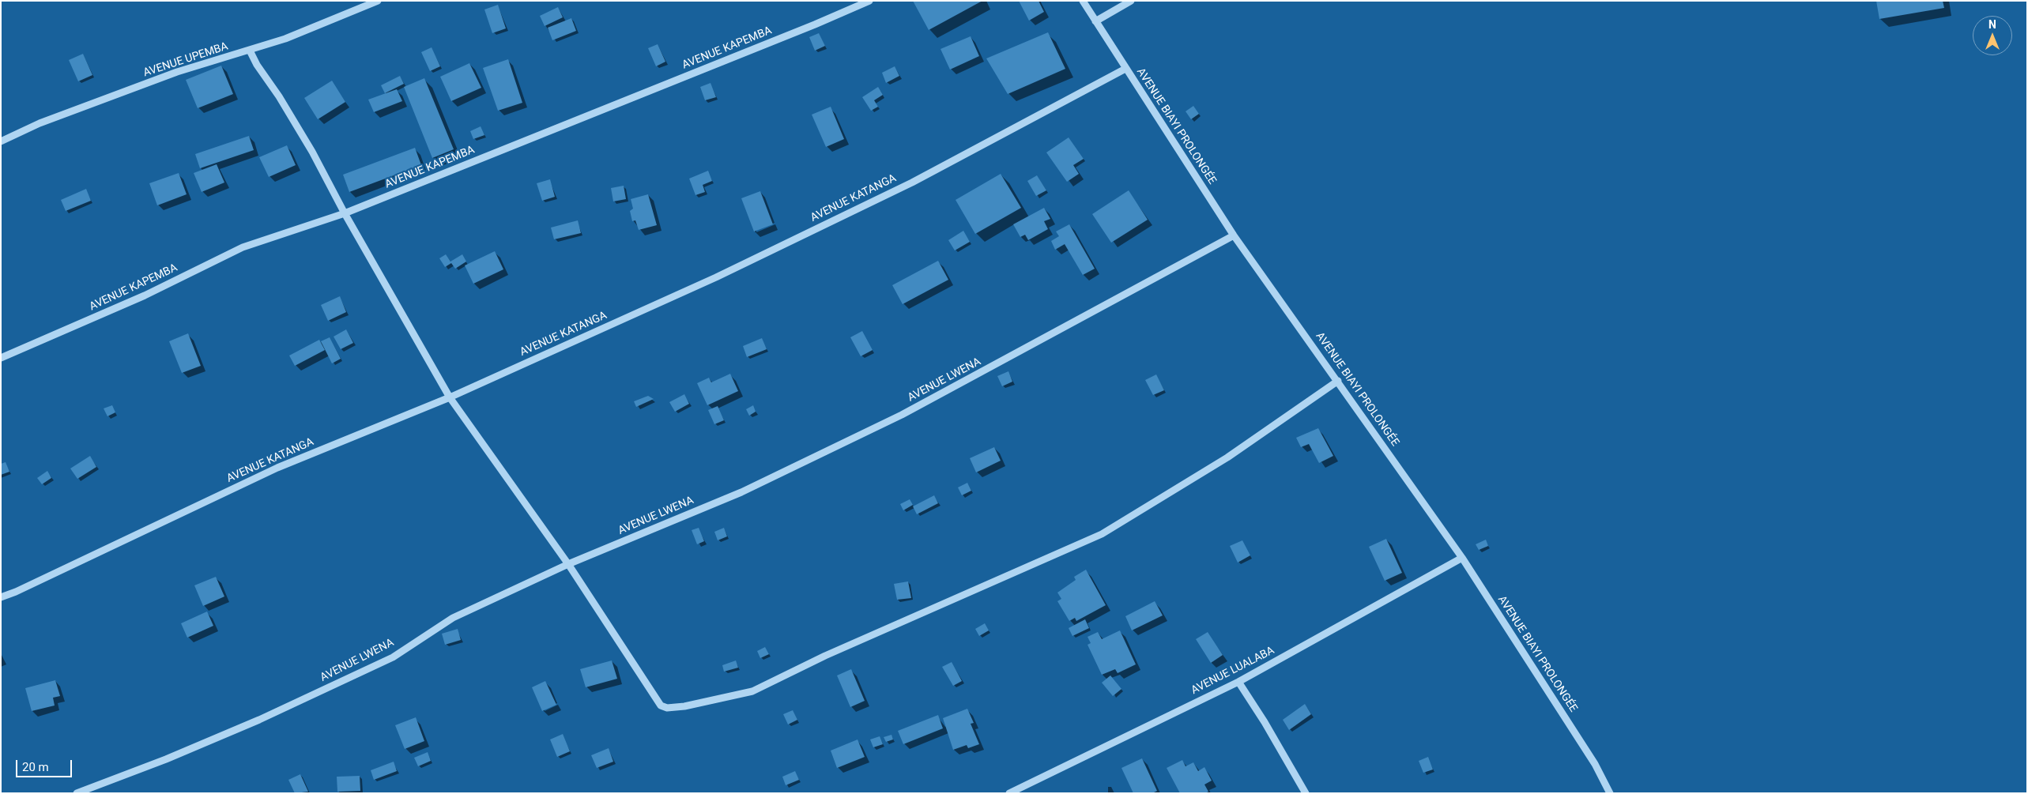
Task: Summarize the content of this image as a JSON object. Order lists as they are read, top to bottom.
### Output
{
  "streets": {
    "street": [
      "AVENUE KAPEMBA",
      "AVENUE UPEMBA",
      "AVENUE BIAYI PROLONGÉE",
      "AVENUE KATANGA",
      "AVENUE LWENA",
      "AVENUE LUALABA"
    ]
  },
  "crossings": [
    ["AVENUE BIAYI PROLONGÉE", "AVENUE KATANGA"],
    ["AVENUE BIAYI PROLONGÉE", "AVENUE LWENA"],
    ["AVENUE BIAYI PROLONGÉE", "AVENUE LUALABA"]
  ],
  "scale_bar": "20 m",
  "north": "top"
}
